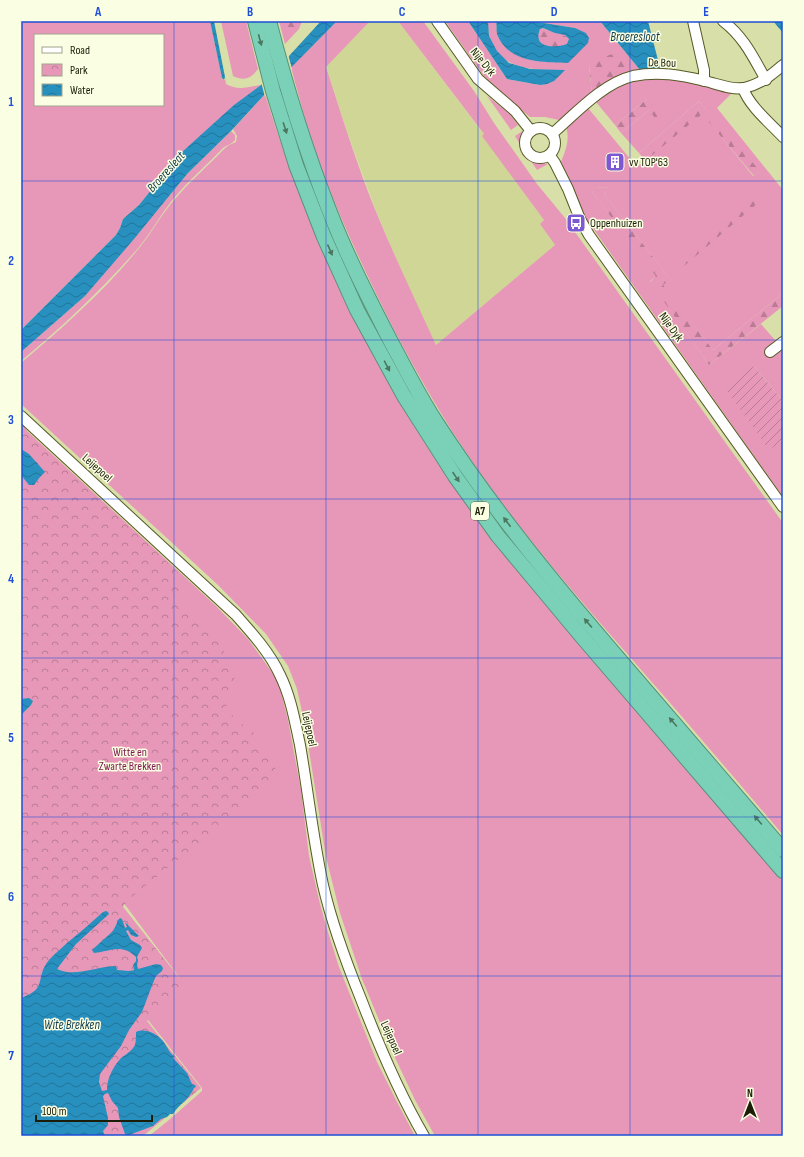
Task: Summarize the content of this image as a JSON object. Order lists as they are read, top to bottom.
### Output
{
  "streets": {
    "highway": ["A7"],
    "street": ["Nije Dyk", "De Bou", "Leijepoel"]
  },
  "crossings": [
    ["Nije Dyk", "De Bou"]
  ],
  "water": ["Broeresloot", "Broeresleat", "Wite Brekken"],
  "parks": ["Witte en Zwarte Brekken"],
  "places": {
    "building": ["vv TOP'63"],
    "bus stop": ["Oppenhuizen"]
  },
  "legend": ["Road", "Park", "Water"],
  "scale_bar": "100 m",
  "north": "top",
  "grid": {
    "columns": [
      "A",
      "B",
      "C",
      "D",
      "E"
    ],
    "rows": [
      "1",
      "2",
      "3",
      "4",
      "5",
      "6",
      "7"
    ]
  }
}
